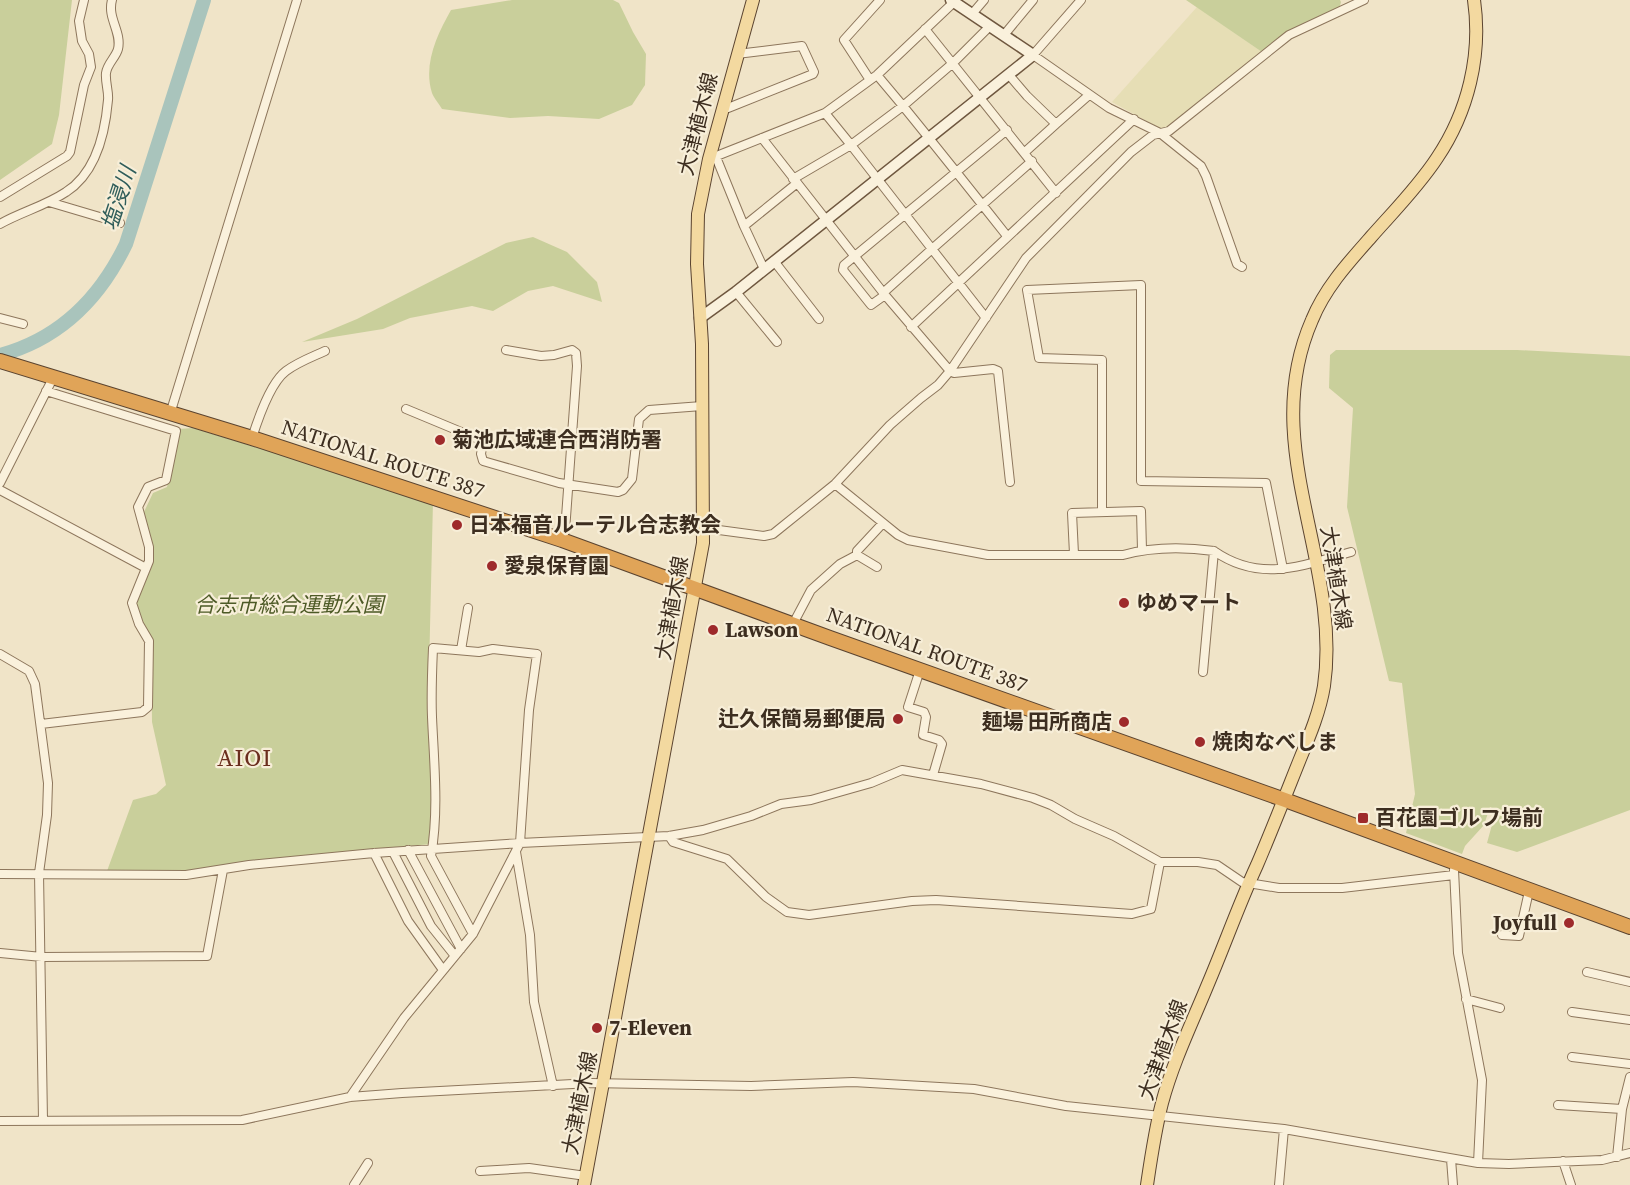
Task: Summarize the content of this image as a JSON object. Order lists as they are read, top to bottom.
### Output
{
  "streets": {
    "highway": ["NATIONAL ROUTE 387"],
    "main road": ["大津植木線"]
  },
  "crossings": [
    ["大津植木線", "NATIONAL ROUTE 387"]
  ],
  "districts": ["AIOI"],
  "water": ["塩浸川"],
  "parks": ["合志市総合運動公園"],
  "places": {
    "other": [
      "菊池広域連合西消防署",
      "日本福音ルーテル合志教会",
      "愛泉保育園",
      "ゆめマート",
      "Lawson",
      "辻久保簡易郵便局",
      "麺場 田所商店",
      "焼肉なべしま",
      "Joyfull",
      "7-Eleven"
    ],
    "transit": ["百花園ゴルフ場前"]
  }
}
